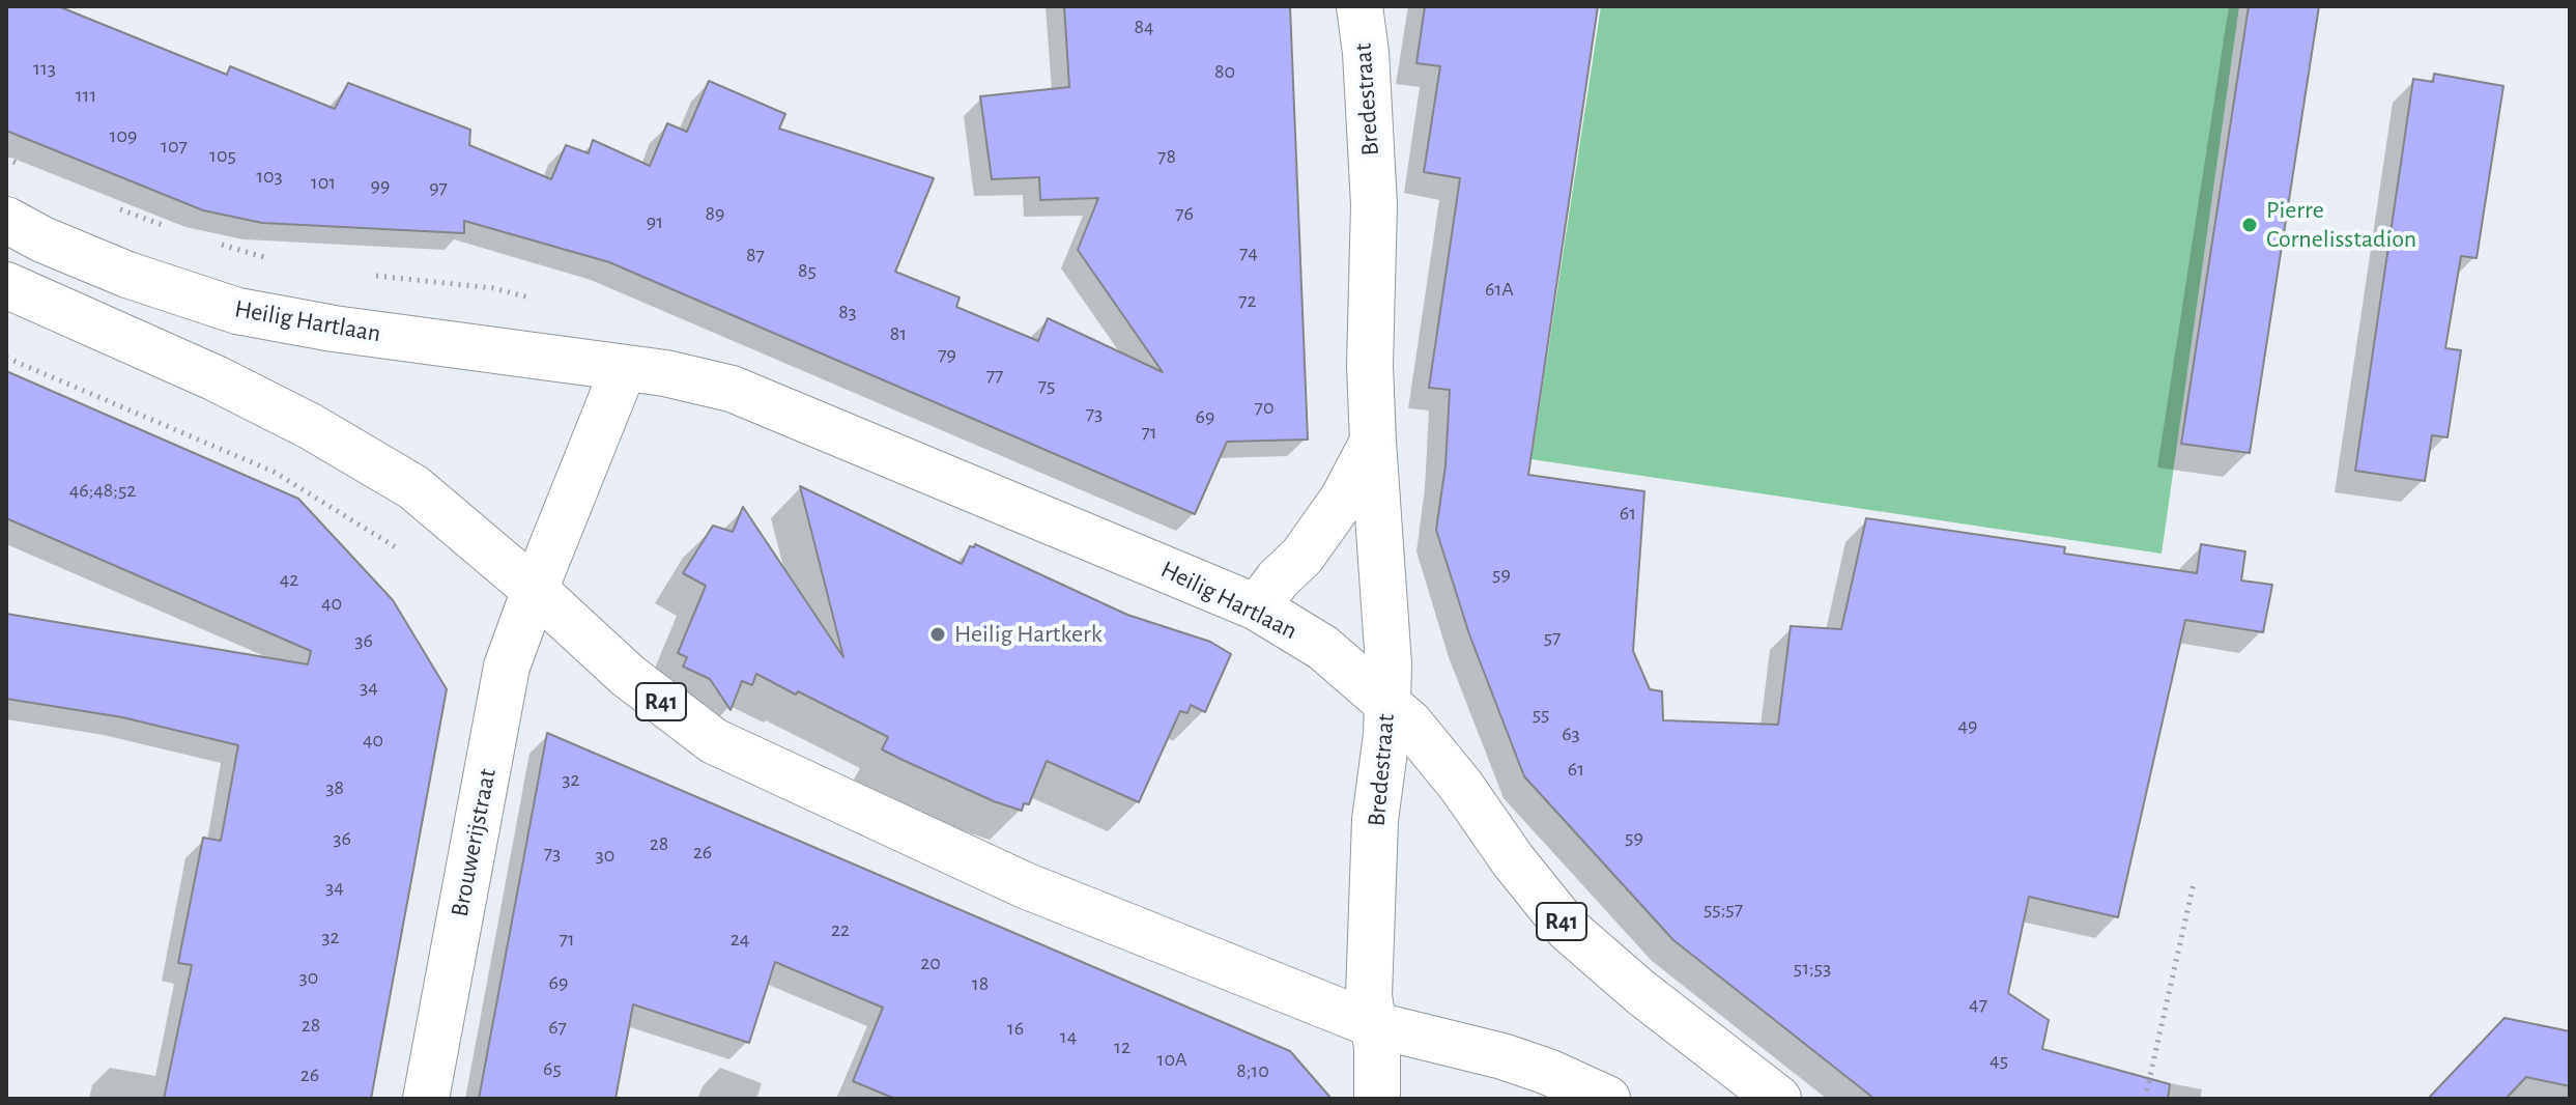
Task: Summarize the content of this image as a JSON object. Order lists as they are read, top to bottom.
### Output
{
  "streets": {
    "main road": [
      "Bredestraat",
      "Heilig Hartlaan",
      "R41",
      "Brouwerijstraat"
    ]
  },
  "crossings": [
    ["Bredestraat", "Heilig Hartlaan"],
    ["Bredestraat", "R41"],
    ["R41", "Brouwerijstraat"]
  ],
  "places": ["Pierre Cornelisstadion", "Heilig Hartkerk"],
  "house_numbers": [
    "84",
    "113",
    "80",
    "111",
    "109",
    "107",
    "105",
    "78",
    "103",
    "101",
    "99",
    "97",
    "89",
    "76",
    "91",
    "74",
    "87",
    "85",
    "61A",
    "72",
    "83",
    "81",
    "79",
    "77",
    "75",
    "70",
    "73",
    "69",
    "71",
    "46;48;52",
    "61",
    "59",
    "42",
    "40",
    "57",
    "36",
    "34",
    "55",
    "49",
    "63",
    "40",
    "61",
    "32",
    "38",
    "59",
    "36",
    "28",
    "26",
    "73",
    "30",
    "34",
    "55;57",
    "22",
    "32",
    "71",
    "24",
    "20",
    "51;53",
    "30",
    "69",
    "18",
    "47",
    "28",
    "67",
    "16",
    "14",
    "12",
    "10A",
    "45",
    "65",
    "8;10",
    "26"
  ]
}
